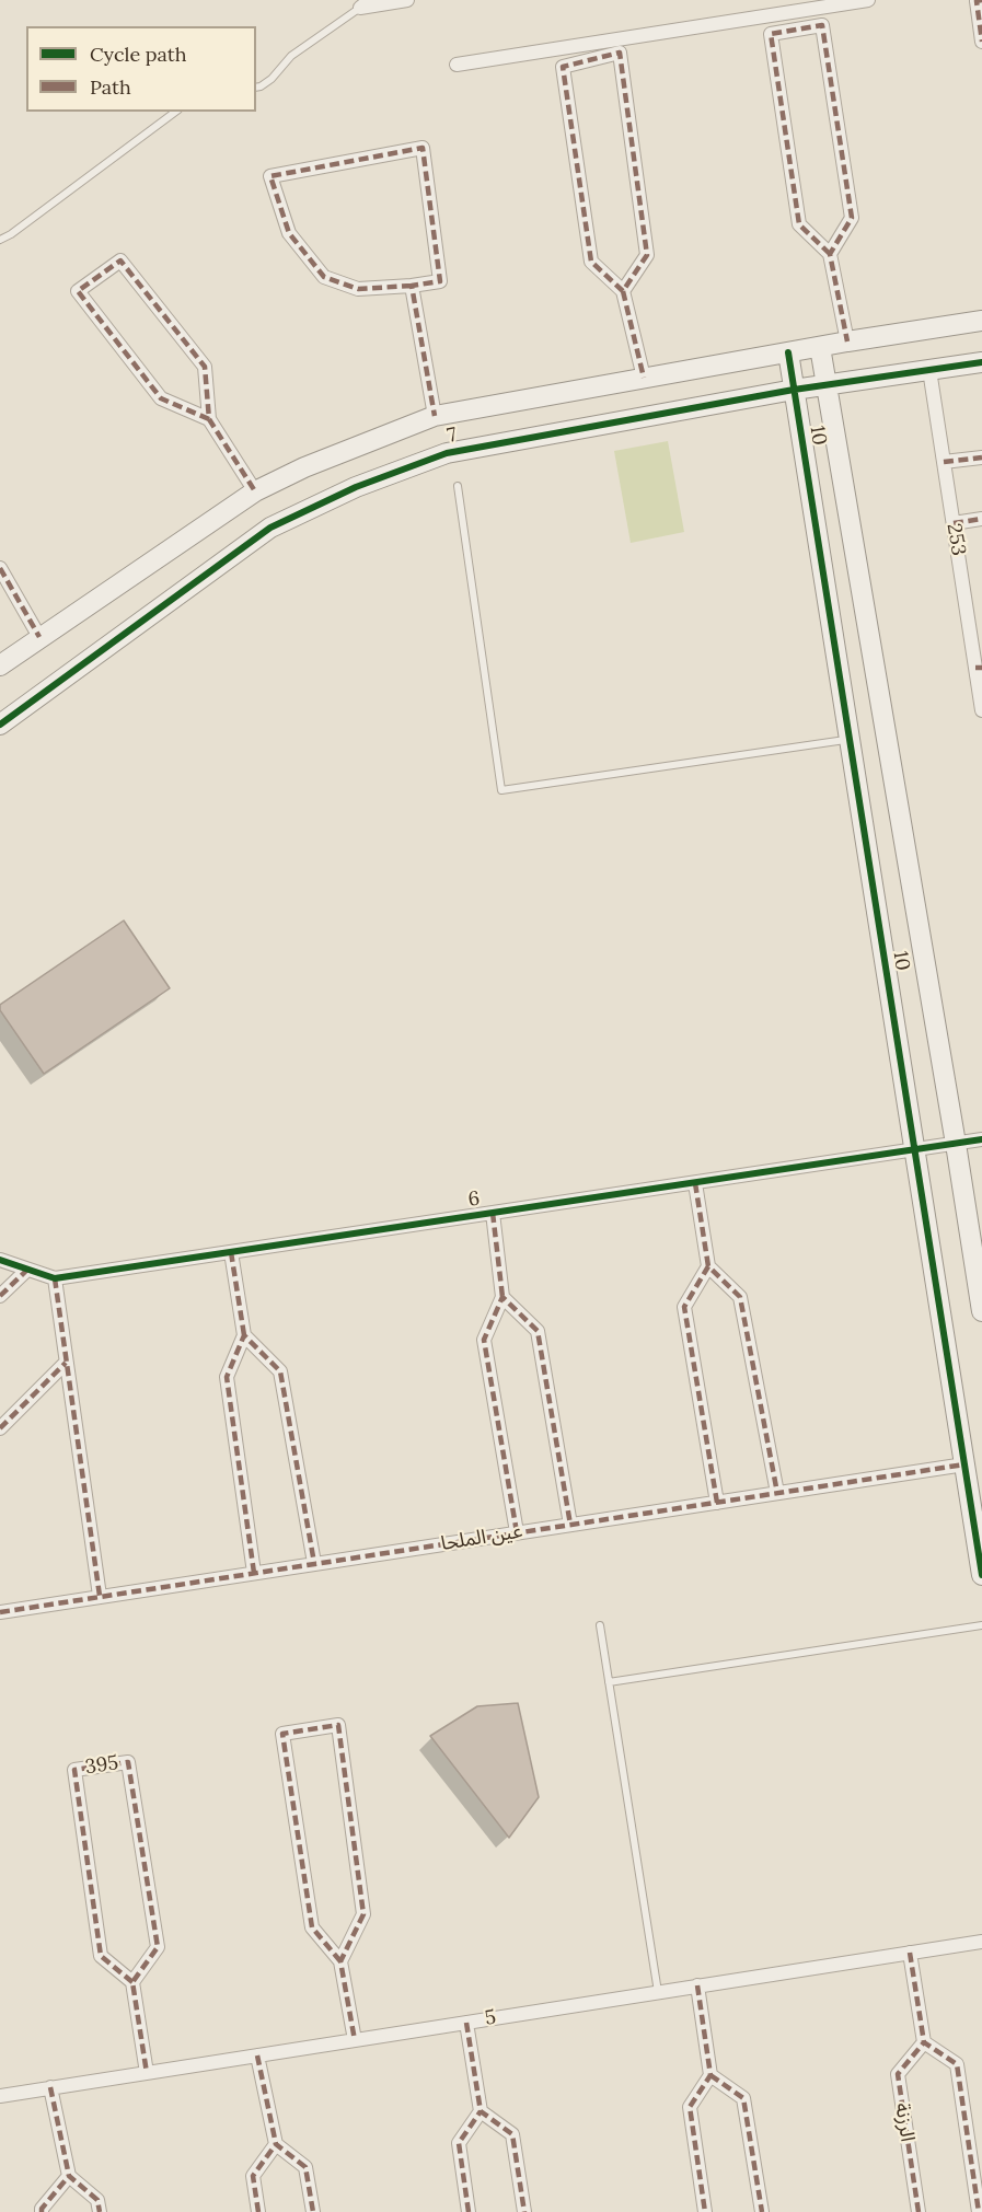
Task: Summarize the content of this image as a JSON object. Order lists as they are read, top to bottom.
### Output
{
  "streets": {
    "street": [
      "7",
      "10",
      "253",
      "6",
      "عين الملحا",
      "395",
      "5",
      "الرزنة"
    ]
  },
  "crossings": [
    ["7", "10"],
    ["7", "253"],
    ["10", "6"],
    ["10", "عين الملحا"]
  ],
  "legend": ["Cycle path", "Path"]
}
